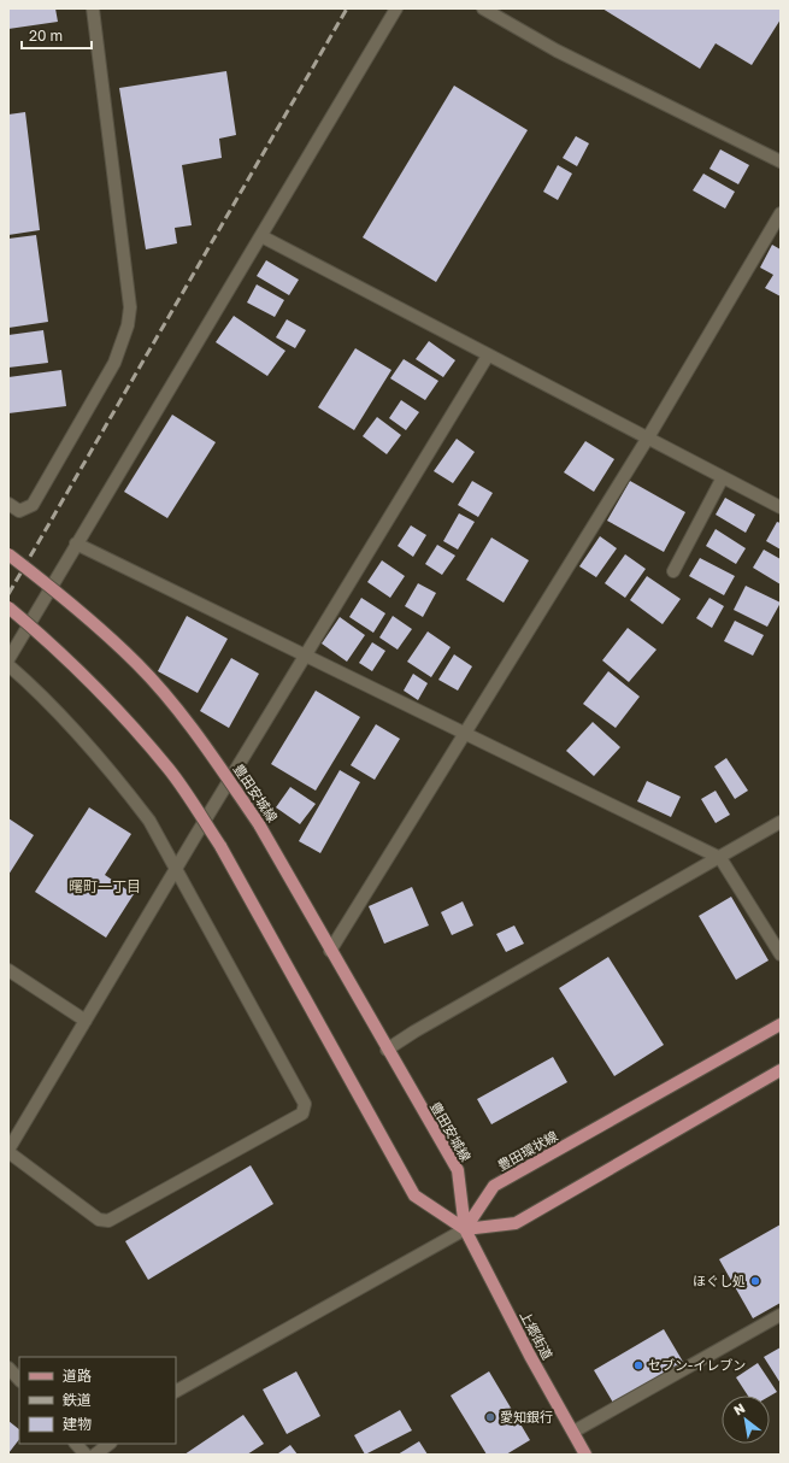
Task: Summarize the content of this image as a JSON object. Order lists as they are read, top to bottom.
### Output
{
  "streets": {
    "main road": ["豊田安城線", "豊田環状線", "上郷街道"]
  },
  "crossings": [
    ["豊田安城線", "豊田環状線"],
    ["豊田安城線", "上郷街道"],
    ["豊田環状線", "上郷街道"]
  ],
  "districts": ["曙町一丁目"],
  "places": ["ほぐし処", "セブン-イレブン", "愛知銀行"],
  "legend": ["道路", "鉄道", "建物"],
  "scale_bar": "20 m",
  "north": "top left"
}
